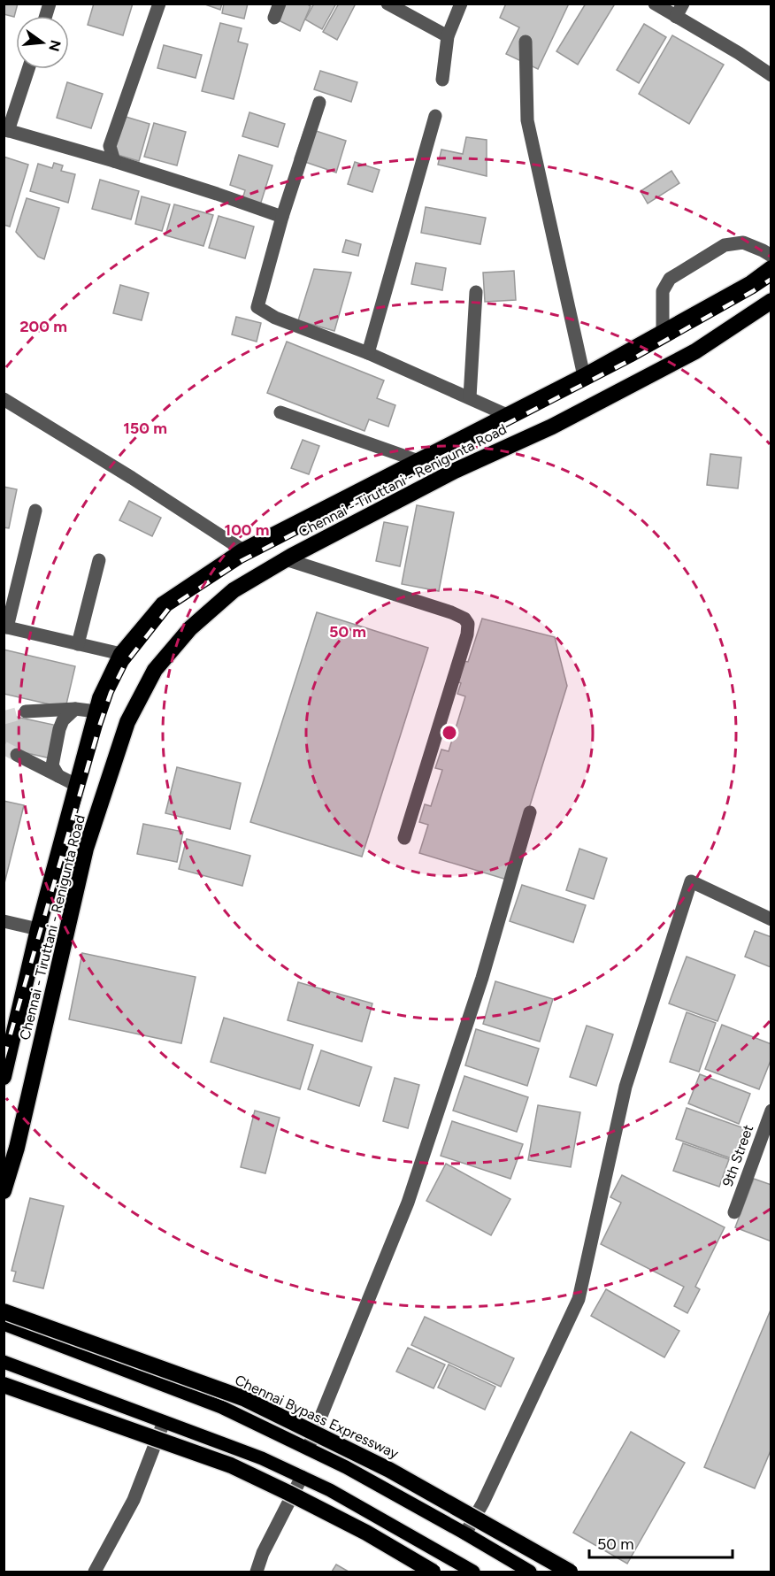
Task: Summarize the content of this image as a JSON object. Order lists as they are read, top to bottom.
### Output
{
  "streets": {
    "highway": ["Chennai - Tiruttani - Renigunta Road", "Chennai Bypass Expressway"],
    "street": ["9th Street"]
  },
  "scale_bar": "50 m",
  "north": "right",
  "rings": [
    "200 m",
    "150 m",
    "100 m",
    "50 m"
  ]
}
